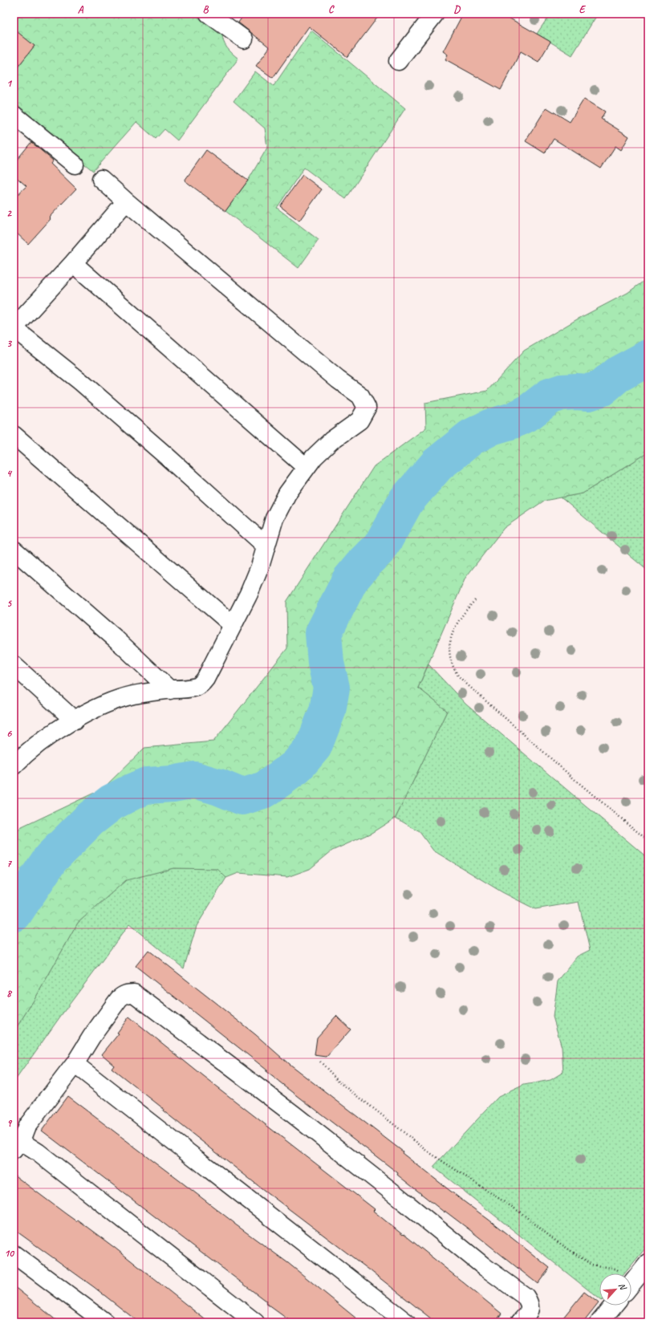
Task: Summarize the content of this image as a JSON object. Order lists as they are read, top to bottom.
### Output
{
  "north": "top right",
  "grid": {
    "columns": [
      "A",
      "B",
      "C",
      "D",
      "E"
    ],
    "rows": [
      "1",
      "2",
      "3",
      "4",
      "5",
      "6",
      "7",
      "8",
      "9",
      "10"
    ]
  }
}
